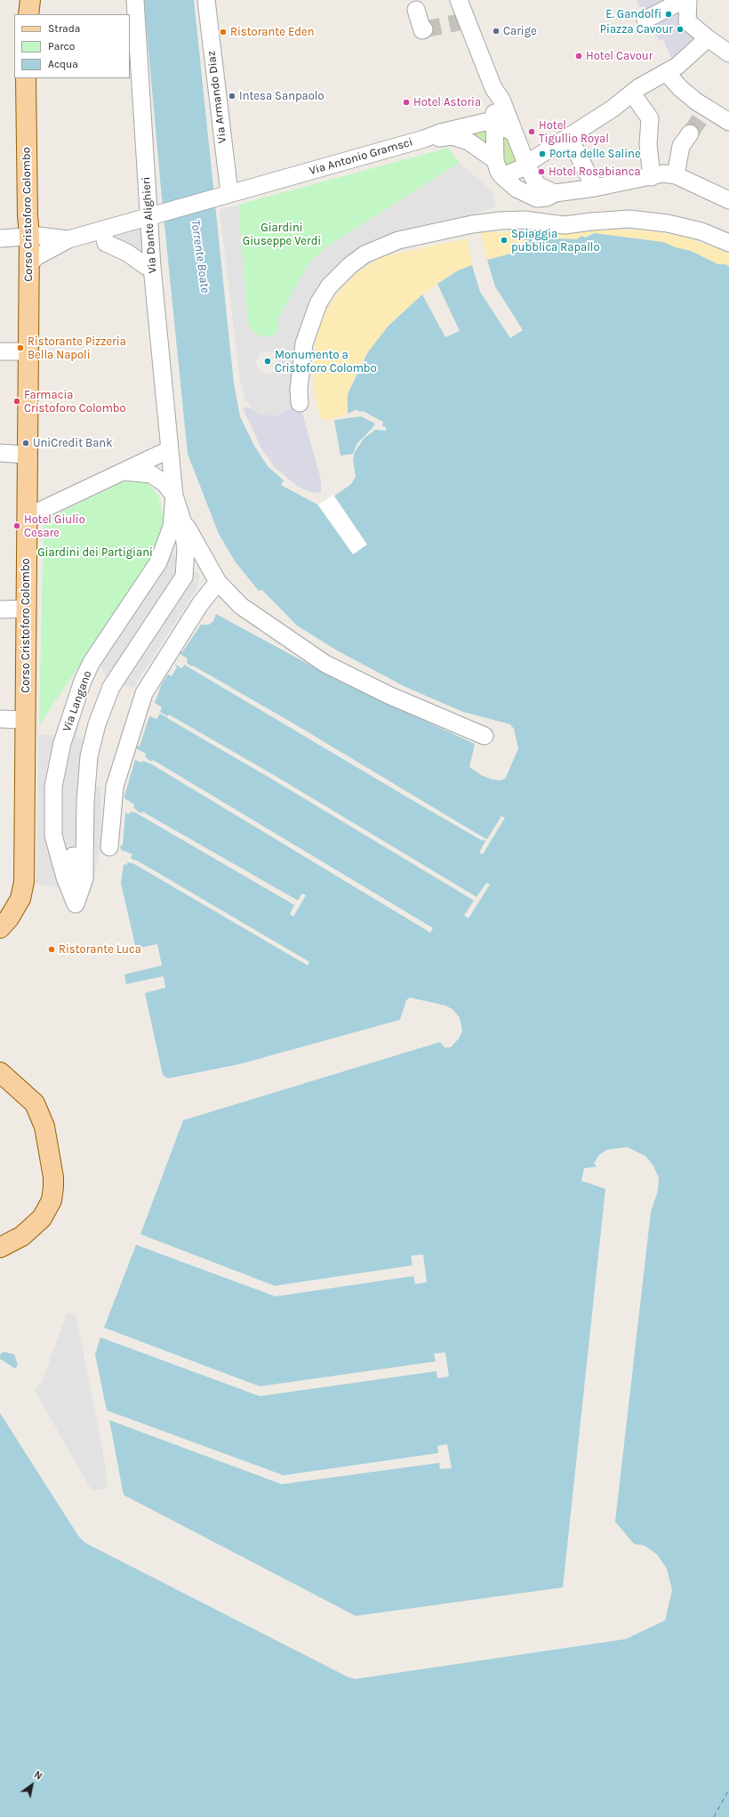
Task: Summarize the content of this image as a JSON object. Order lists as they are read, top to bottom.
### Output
{
  "streets": {
    "main road": ["Corso Cristoforo Colombo"],
    "street": [
      "Via Armando Diaz",
      "Via Antonio Gramsci",
      "Via Dante Alighieri",
      "Via Langano"
    ]
  },
  "crossings": [
    ["Via Armando Diaz", "Via Antonio Gramsci"],
    ["Via Antonio Gramsci", "Via Dante Alighieri"],
    ["Via Dante Alighieri", "Via Langano"]
  ],
  "water": ["Torrente Boate"],
  "parks": ["Giardini Giuseppe Verdi", "Giardini dei Partigiani"],
  "places": [
    "E. Gandolfi",
    "Piazza Cavour",
    "Carige",
    "Ristorante Eden",
    "Hotel Cavour",
    "Intesa Sanpaolo",
    "Hotel Astoria",
    "Hotel Tigullio Royal",
    "Porta delle Saline",
    "Hotel Rosabianca",
    "Spiaggia pubblica Rapallo",
    "Ristorante Pizzeria Bella Napoli",
    "Monumento a Cristoforo Colombo",
    "Farmacia Cristoforo Colombo",
    "UniCredit Bank",
    "Hotel Giulio Cesare",
    "Ristorante Luca"
  ],
  "legend": ["Strada", "Parco", "Acqua"],
  "north": "top right"
}
